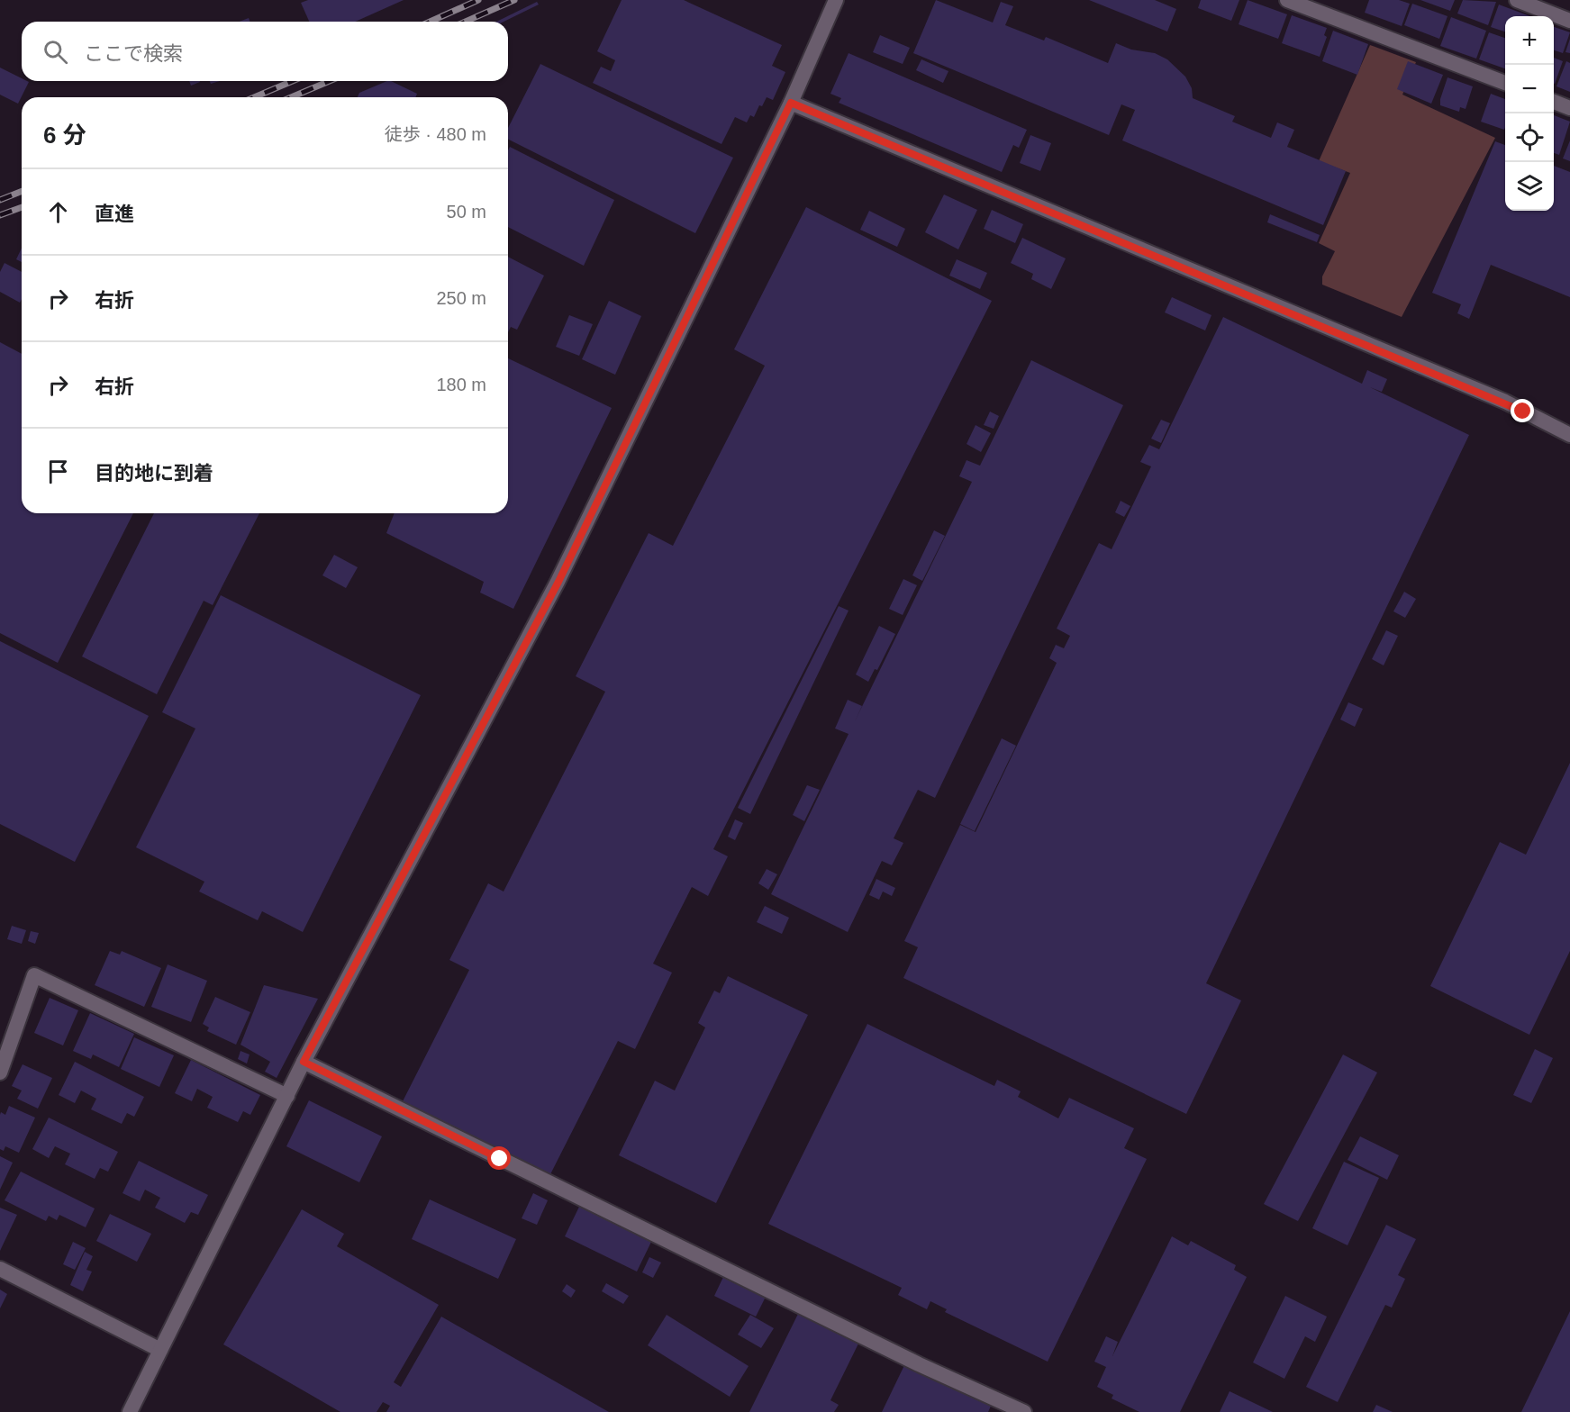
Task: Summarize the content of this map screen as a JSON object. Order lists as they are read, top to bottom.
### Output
{
  "page": {
    "map_buttons": ["+", "−"],
    "search": "ここで検索",
    "heading": ["6 分", "徒歩 · 480 m"],
    "list": [
      ["直進", "50 m"],
      ["右折", "250 m"],
      ["右折", "180 m"],
      "目的地に到着"
    ]
  }
}
